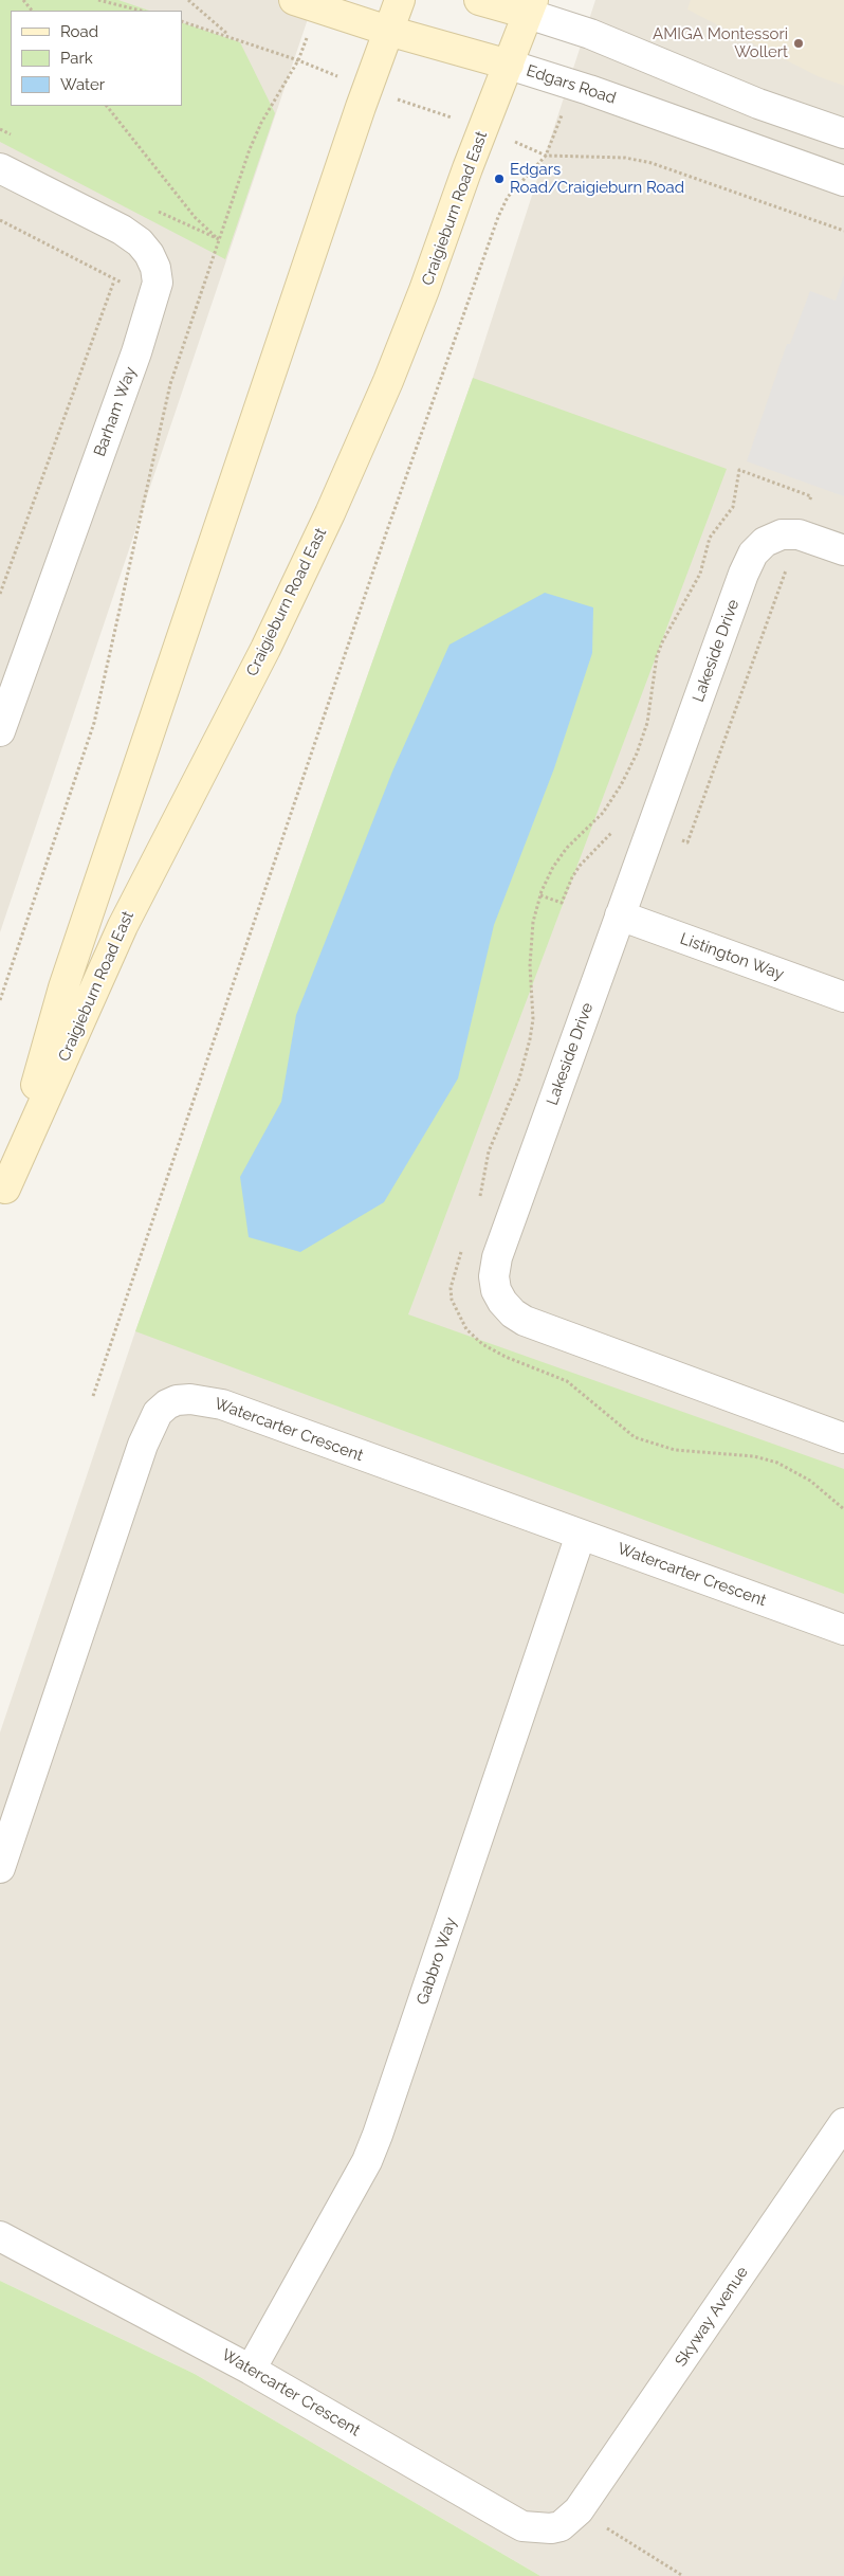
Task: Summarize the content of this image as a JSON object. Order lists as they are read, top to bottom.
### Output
{
  "streets": {
    "main road": ["Edgars Road", "Craigieburn Road East"],
    "street": [
      "Barham Way",
      "Lakeside Drive",
      "Listington Way",
      "Watercarter Crescent",
      "Gabbro Way",
      "Skyway Avenue"
    ]
  },
  "crossings": [
    ["Edgars Road", "Craigieburn Road East"],
    ["Lakeside Drive", "Listington Way"],
    ["Watercarter Crescent", "Gabbro Way"],
    ["Watercarter Crescent", "Skyway Avenue"]
  ],
  "places": ["AMIGA Montessori Wollert", "Edgars Road/Craigieburn Road"],
  "legend": ["Road", "Park", "Water"]
}
